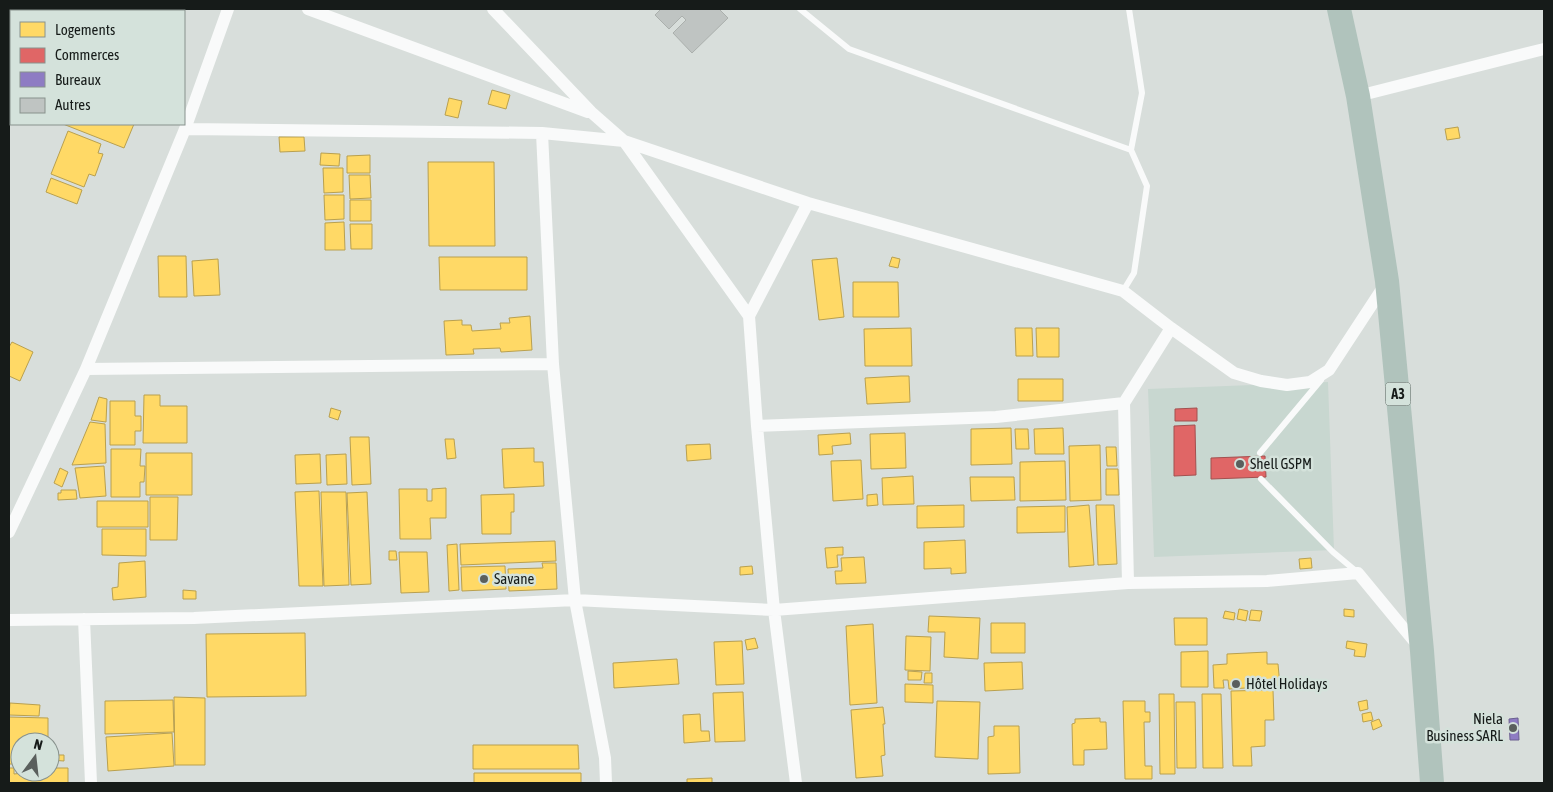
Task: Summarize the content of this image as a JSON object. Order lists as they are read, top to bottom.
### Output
{
  "streets": {
    "highway": ["A3"]
  },
  "places": [
    "Shell GSPM",
    "Savane",
    "Hôtel Holidays",
    "Niela Business SARL"
  ],
  "legend": [
    "Logements",
    "Commerces",
    "Bureaux",
    "Autres"
  ],
  "north": "top"
}
